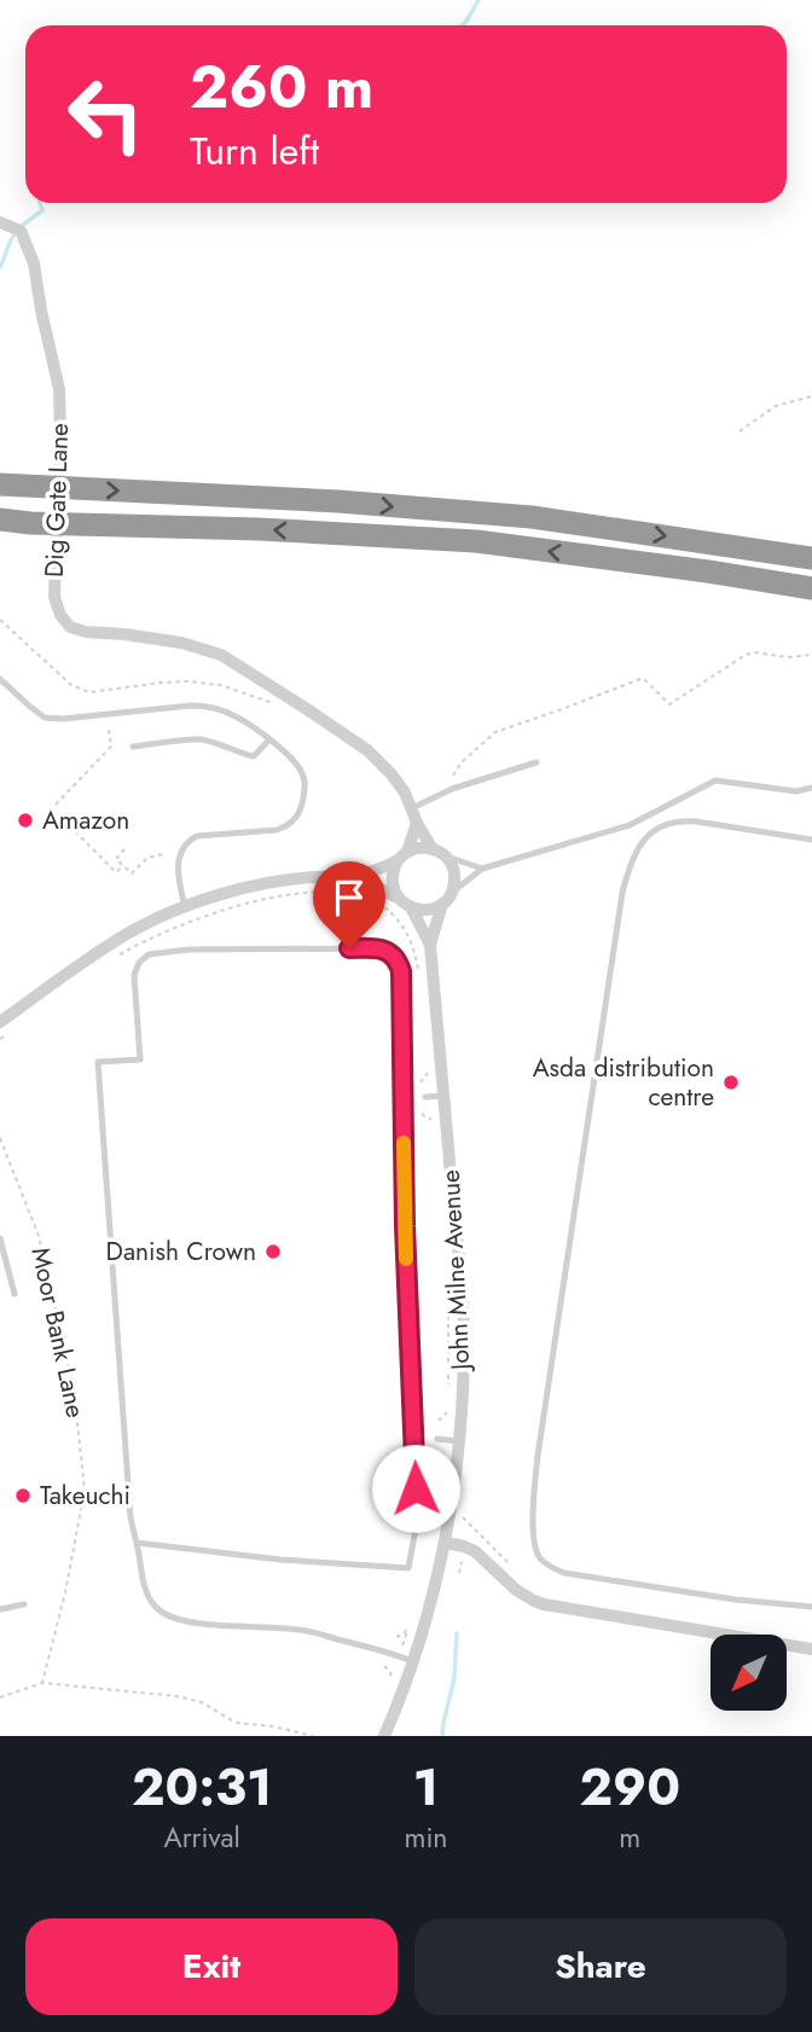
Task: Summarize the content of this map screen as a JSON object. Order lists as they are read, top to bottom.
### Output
{
  "streets": {
    "street": ["Dig Gate Lane", "John Milne Avenue"],
    "path": ["Moor Bank Lane"]
  },
  "crossings": [
    ["Dig Gate Lane", "John Milne Avenue"]
  ],
  "places": [
    "Amazon",
    "Asda distribution centre",
    "Danish Crown",
    "Takeuchi"
  ],
  "north": "bottom left",
  "page": {
    "turn": ["260 m", "Turn left"],
    "eta": [
      "20:31",
      "Arrival",
      "1",
      "min",
      "290",
      "m"
    ],
    "buttons": ["Exit", "Share"]
  }
}
